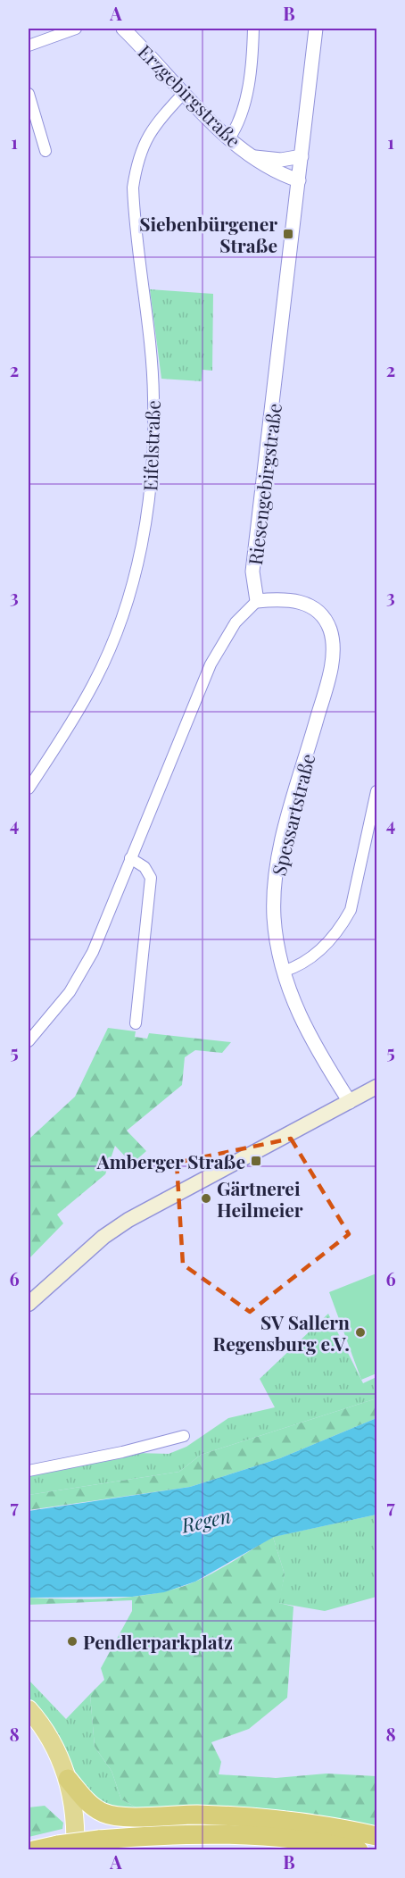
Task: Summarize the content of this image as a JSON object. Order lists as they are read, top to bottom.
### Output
{
  "streets": {
    "street": [
      "Erzgebirgstraße",
      "Eifelstraße",
      "Riesengebirgstraße",
      "Spessartstraße"
    ]
  },
  "crossings": [
    ["Erzgebirgstraße", "Eifelstraße"],
    ["Erzgebirgstraße", "Riesengebirgstraße"],
    ["Riesengebirgstraße", "Spessartstraße"]
  ],
  "water": ["Regen"],
  "places": {
    "transit": ["Siebenbürgener Straße", "Amberger Straße"],
    "other": ["Gärtnerei Heilmeier", "SV Sallern Regensburg e.V.", "Pendlerparkplatz"]
  },
  "grid": {
    "columns": ["A", "B"],
    "rows": [
      "1",
      "2",
      "3",
      "4",
      "5",
      "6",
      "7",
      "8"
    ]
  }
}
